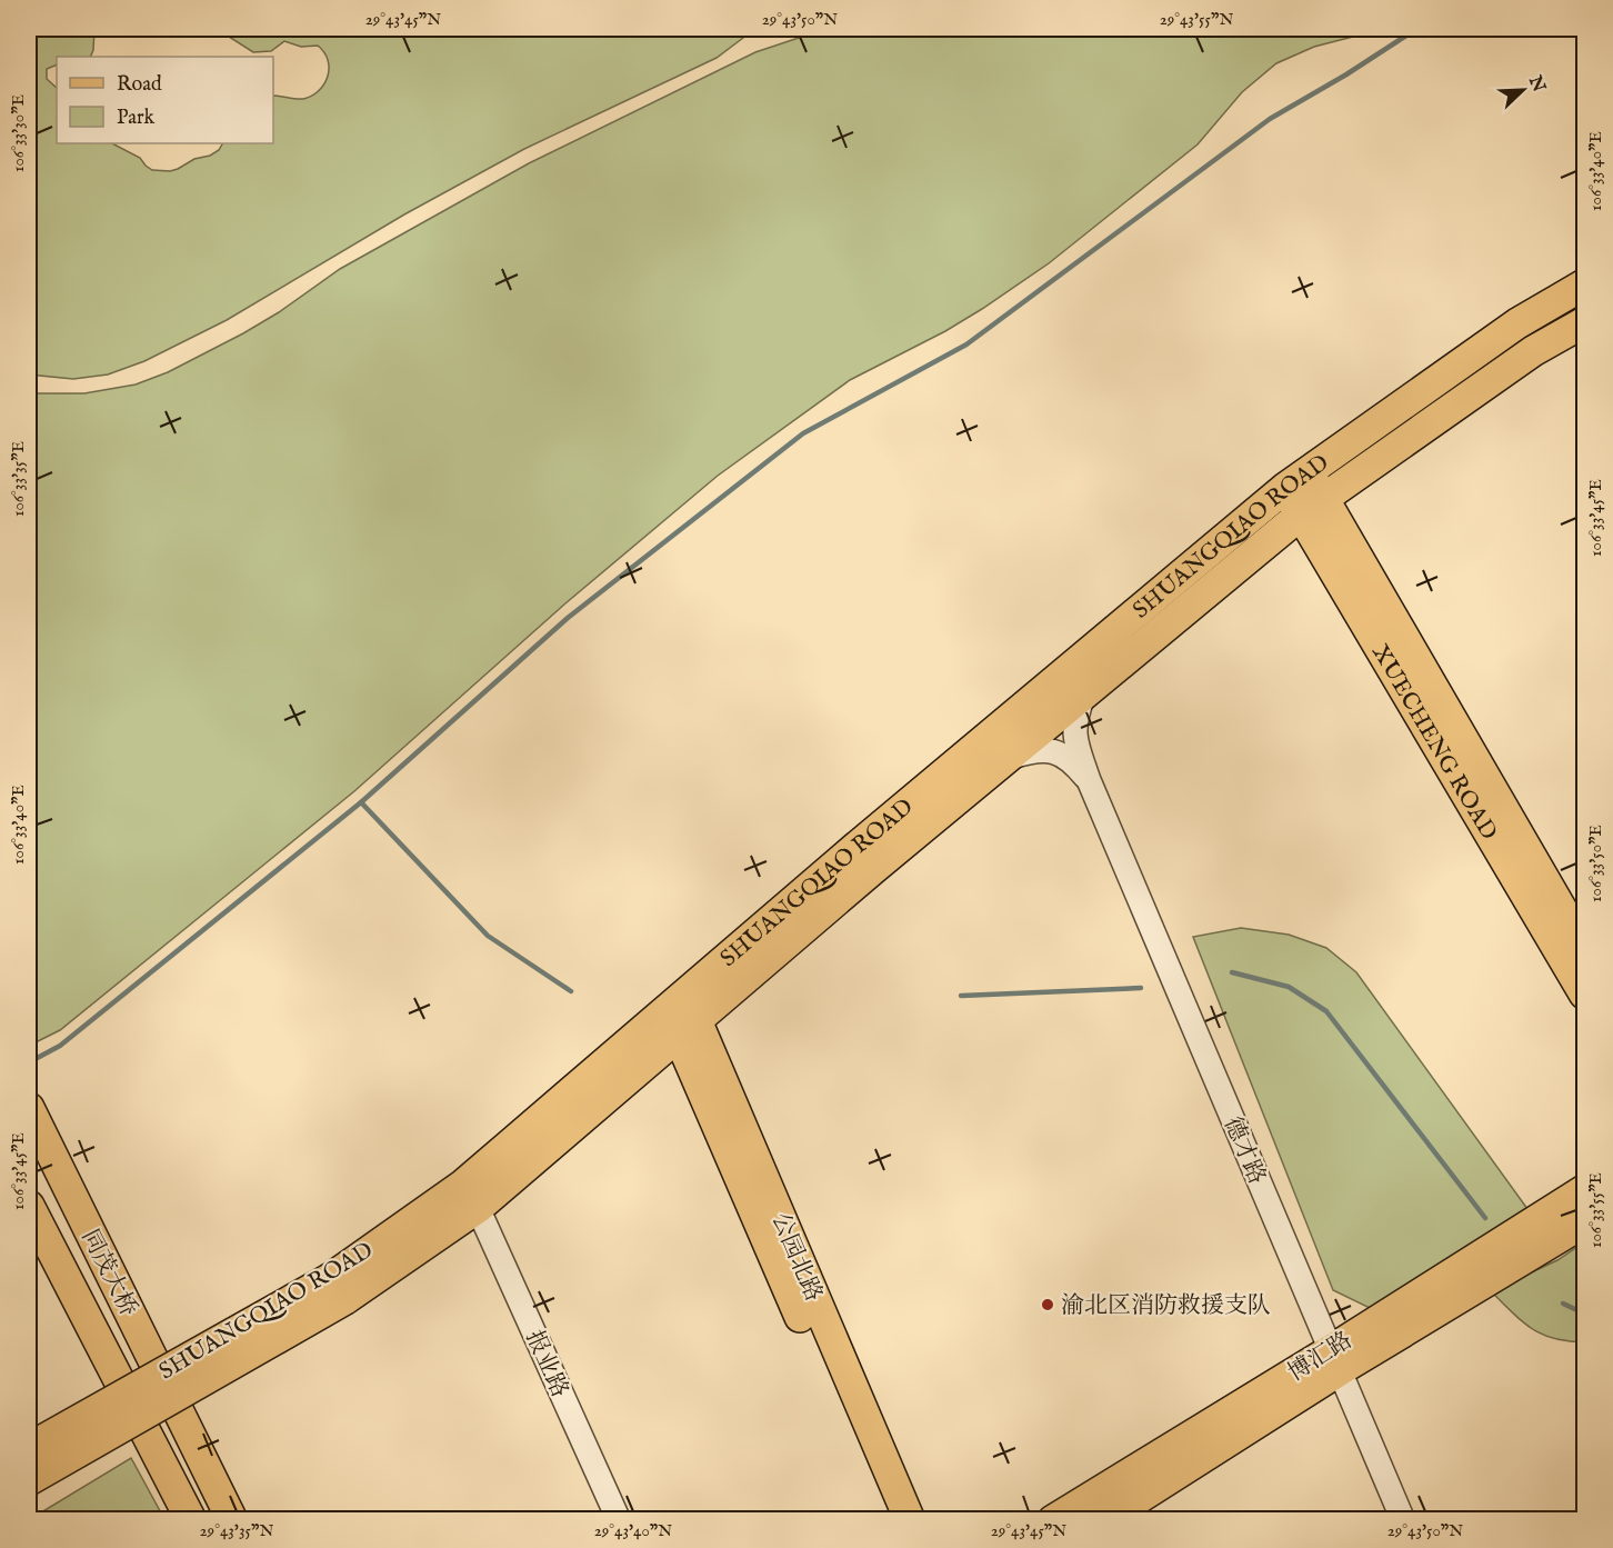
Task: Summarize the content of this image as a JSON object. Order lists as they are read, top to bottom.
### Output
{
  "streets": {
    "main road": [
      "SHUANGQIAO ROAD",
      "XUECHENG ROAD",
      "公园北路",
      "同茂大桥",
      "博汇路"
    ],
    "street": ["德才路", "报业路"]
  },
  "crossings": [
    ["SHUANGQIAO ROAD", "XUECHENG ROAD"],
    ["SHUANGQIAO ROAD", "德才路"],
    ["SHUANGQIAO ROAD", "公园北路"],
    ["SHUANGQIAO ROAD", "报业路"],
    ["德才路", "博汇路"]
  ],
  "places": ["渝北区消防救援支队"],
  "legend": ["Road", "Park"],
  "north": "top right",
  "coordinates": [
    "29°43'45\"N",
    "29°43'50\"N",
    "29°43'55\"N",
    "106°33'30\"E",
    "106°33'40\"E",
    "106°33'35\"E",
    "106°33'45\"E",
    "106°33'50\"E",
    "106°33'55\"E",
    "29°43'35\"N",
    "29°43'40\"N"
  ]
}
